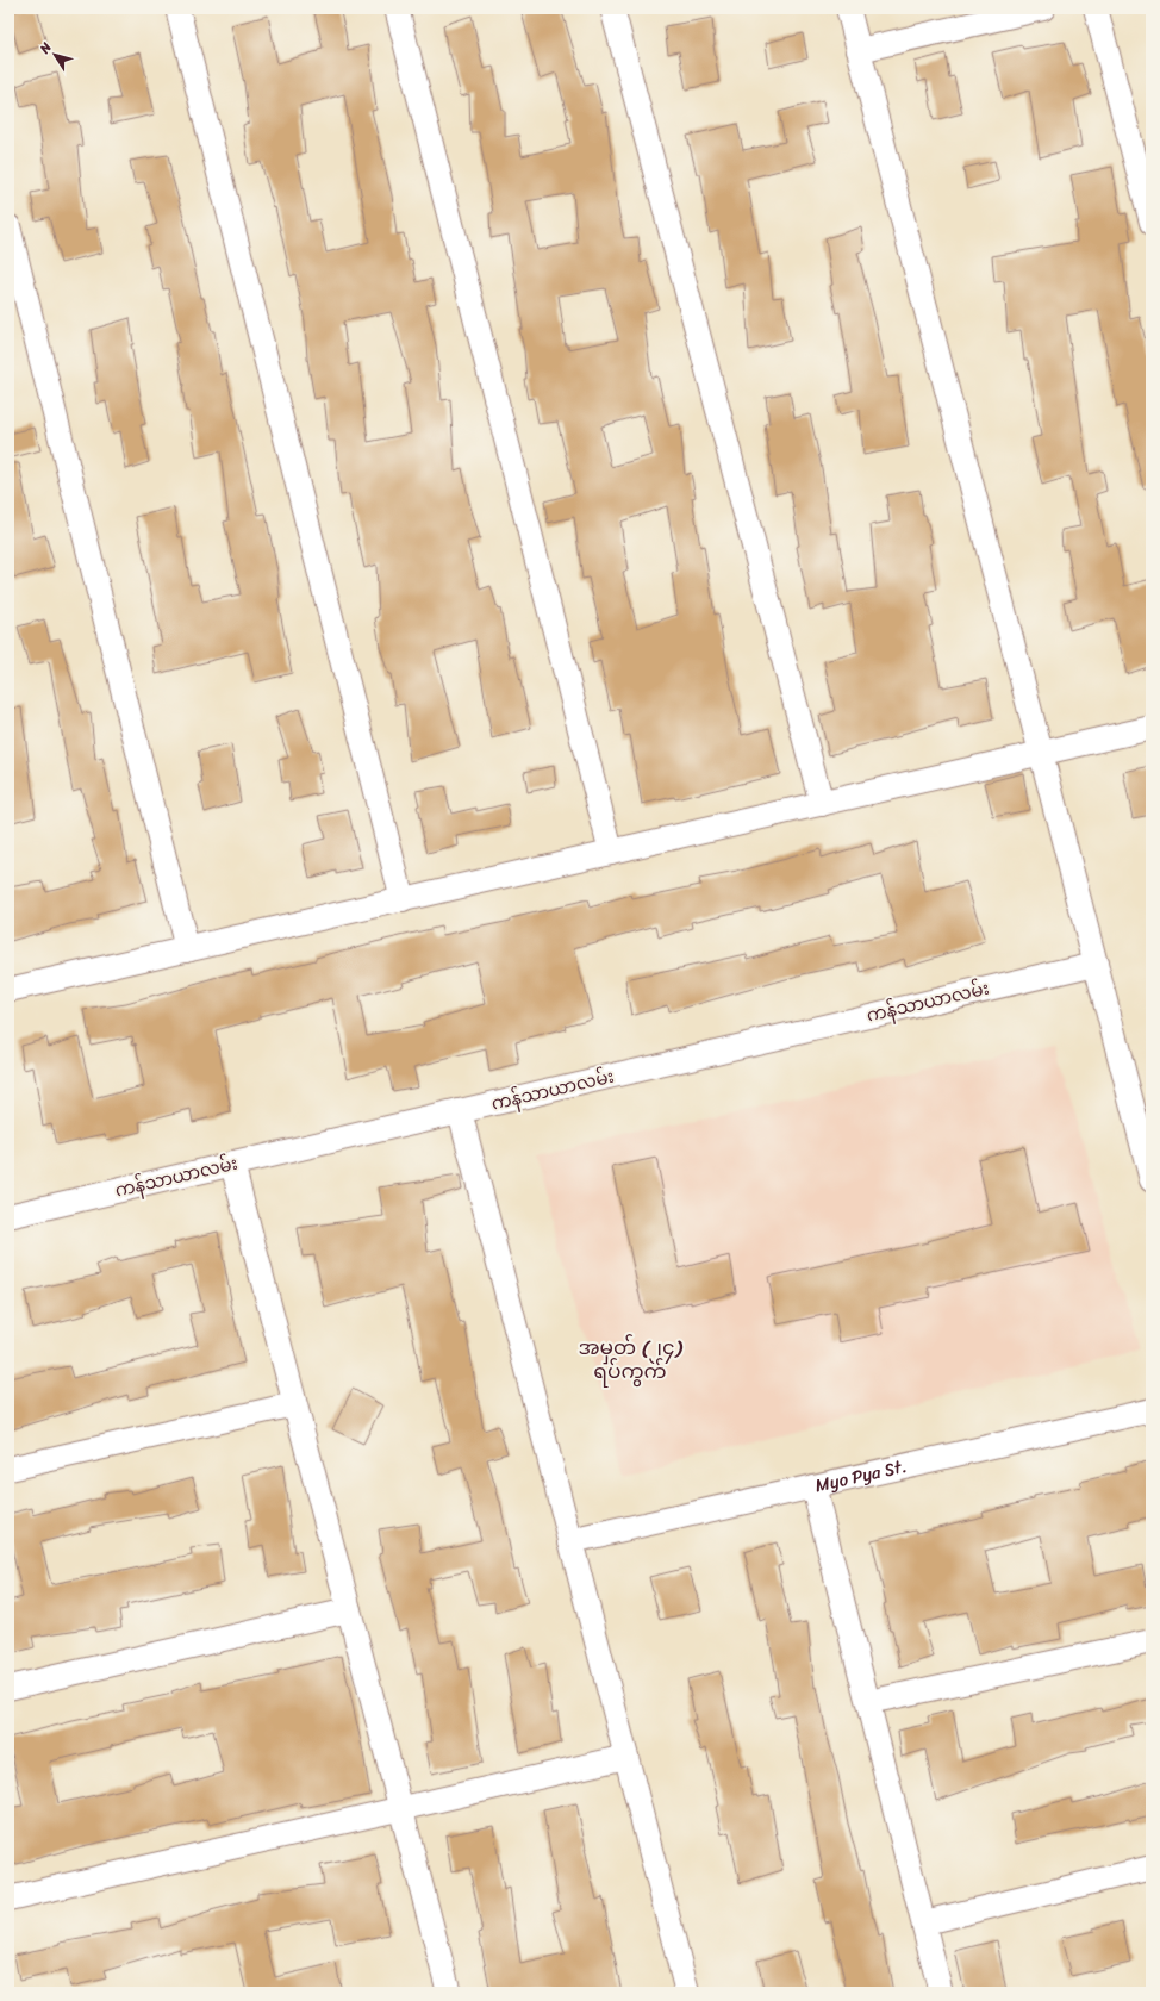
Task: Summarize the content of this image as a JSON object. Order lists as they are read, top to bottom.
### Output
{
  "streets": {
    "street": ["ကန်သာယာလမ်း", "Myo Pya St."]
  },
  "districts": ["အမှတ် (၂၄) ရပ်ကွက်"],
  "north": "top left"
}
